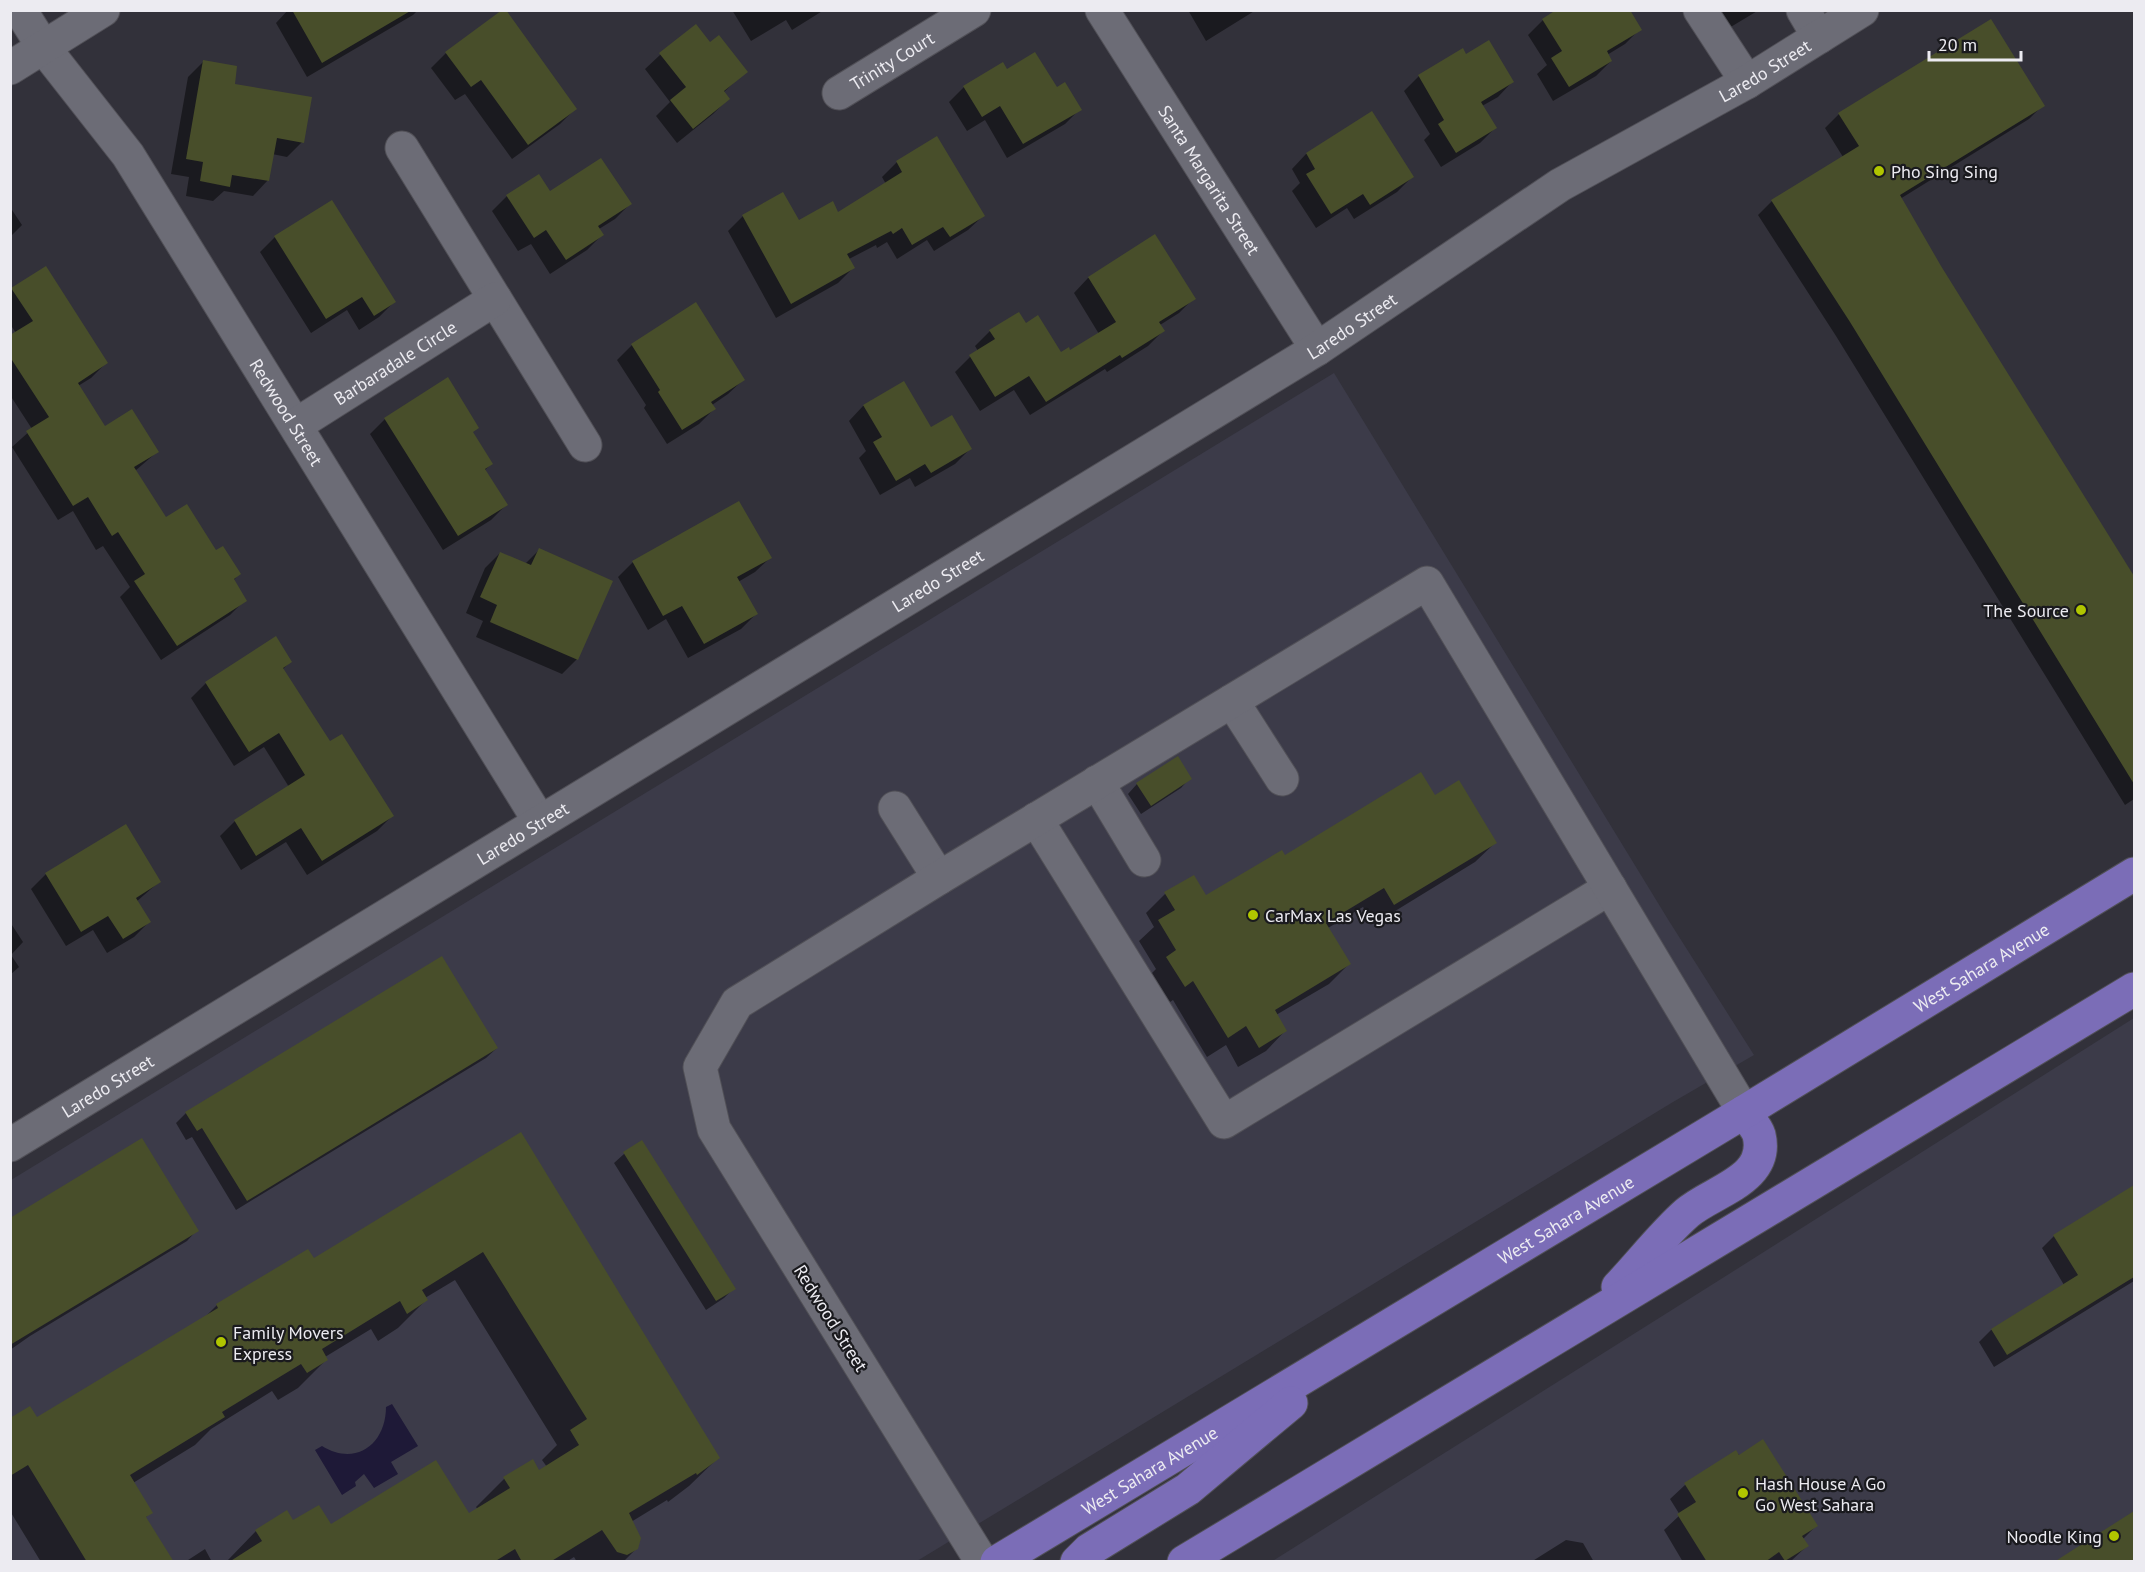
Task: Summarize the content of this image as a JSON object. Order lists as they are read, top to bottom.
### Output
{
  "streets": {
    "main road": ["West Sahara Avenue"],
    "street": [
      "Trinity Court",
      "Laredo Street",
      "Santa Margarita Street",
      "Barbaradale Circle",
      "Redwood Street"
    ]
  },
  "crossings": [
    ["Laredo Street", "Santa Margarita Street"],
    ["Laredo Street", "Redwood Street"],
    ["Barbaradale Circle", "Redwood Street"]
  ],
  "places": [
    "Pho Sing Sing",
    "The Source",
    "CarMax Las Vegas",
    "Family Movers Express",
    "Hash House A Go Go West Sahara",
    "Noodle King"
  ],
  "scale_bar": "20 m"
}
